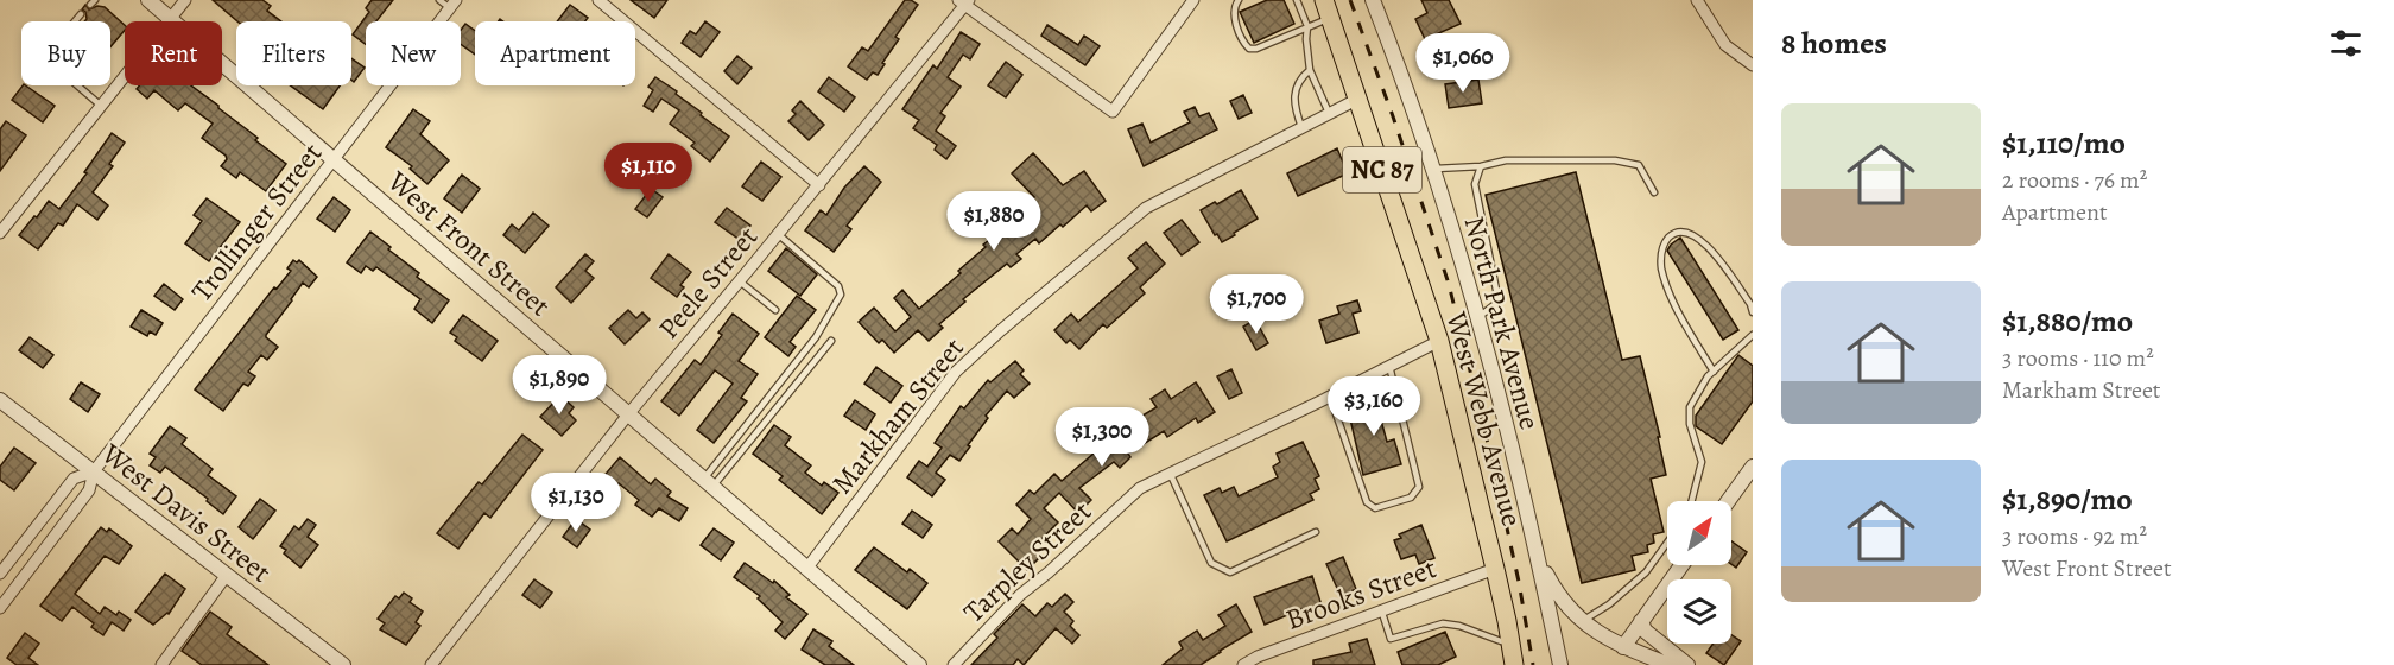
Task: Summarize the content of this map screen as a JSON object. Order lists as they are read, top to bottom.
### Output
{
  "streets": {
    "highway": ["NC 87", "West Webb Avenue"],
    "street": [
      "Trollinger Street",
      "West Front Street",
      "Peele Street",
      "North Park Avenue",
      "Markham Street",
      "West Davis Street",
      "Tarpley Street",
      "Brooks Street"
    ]
  },
  "crossings": [
    ["Trollinger Street", "West Front Street"],
    ["Trollinger Street", "West Davis Street"],
    ["West Front Street", "Peele Street"],
    ["West Front Street", "Markham Street"],
    ["Markham Street", "West Webb Avenue"],
    ["West Webb Avenue", "Tarpley Street"],
    ["West Webb Avenue", "Brooks Street"]
  ],
  "north": "top right",
  "page": {
    "heading": "8 homes",
    "chip": [
      "Buy",
      "Rent",
      "Filters",
      "New",
      "Apartment"
    ],
    "price": [
      "$1,060",
      "$1,110",
      "$1,880",
      "$1,700",
      "$1,890",
      "$3,160",
      "$1,300",
      "$1,130"
    ],
    "list": [
      {
        "name": "$1,110/mo",
        "note": "2 rooms · 76 m² · Apartment"
      },
      {
        "name": "$1,880/mo",
        "note": "3 rooms · 110 m² · Markham Street"
      },
      {
        "name": "$1,890/mo",
        "note": "3 rooms · 92 m² · West Front Street"
      }
    ]
  }
}
